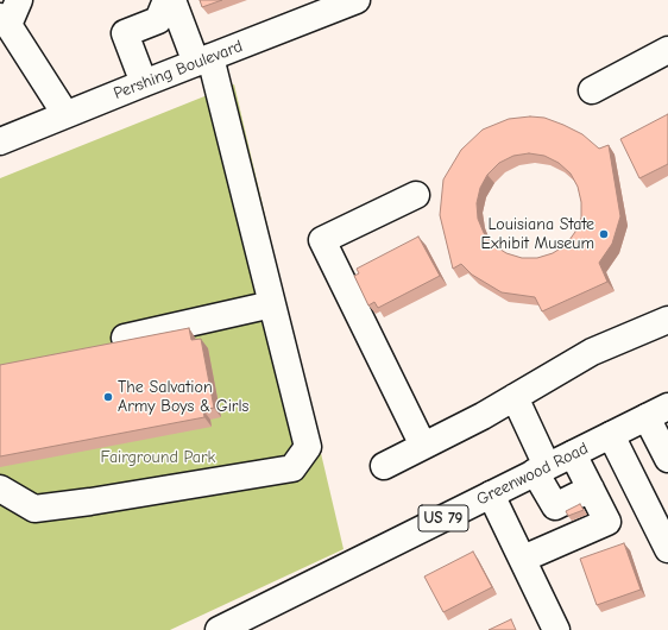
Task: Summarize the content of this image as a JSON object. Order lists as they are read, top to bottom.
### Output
{
  "streets": {
    "street": ["Pershing Boulevard", "Greenwood Road", "US 79"]
  },
  "parks": ["Fairground Park"],
  "places": ["Louisiana State Exhibit Museum", "The Salvation Army Boys & Girls"]
}
